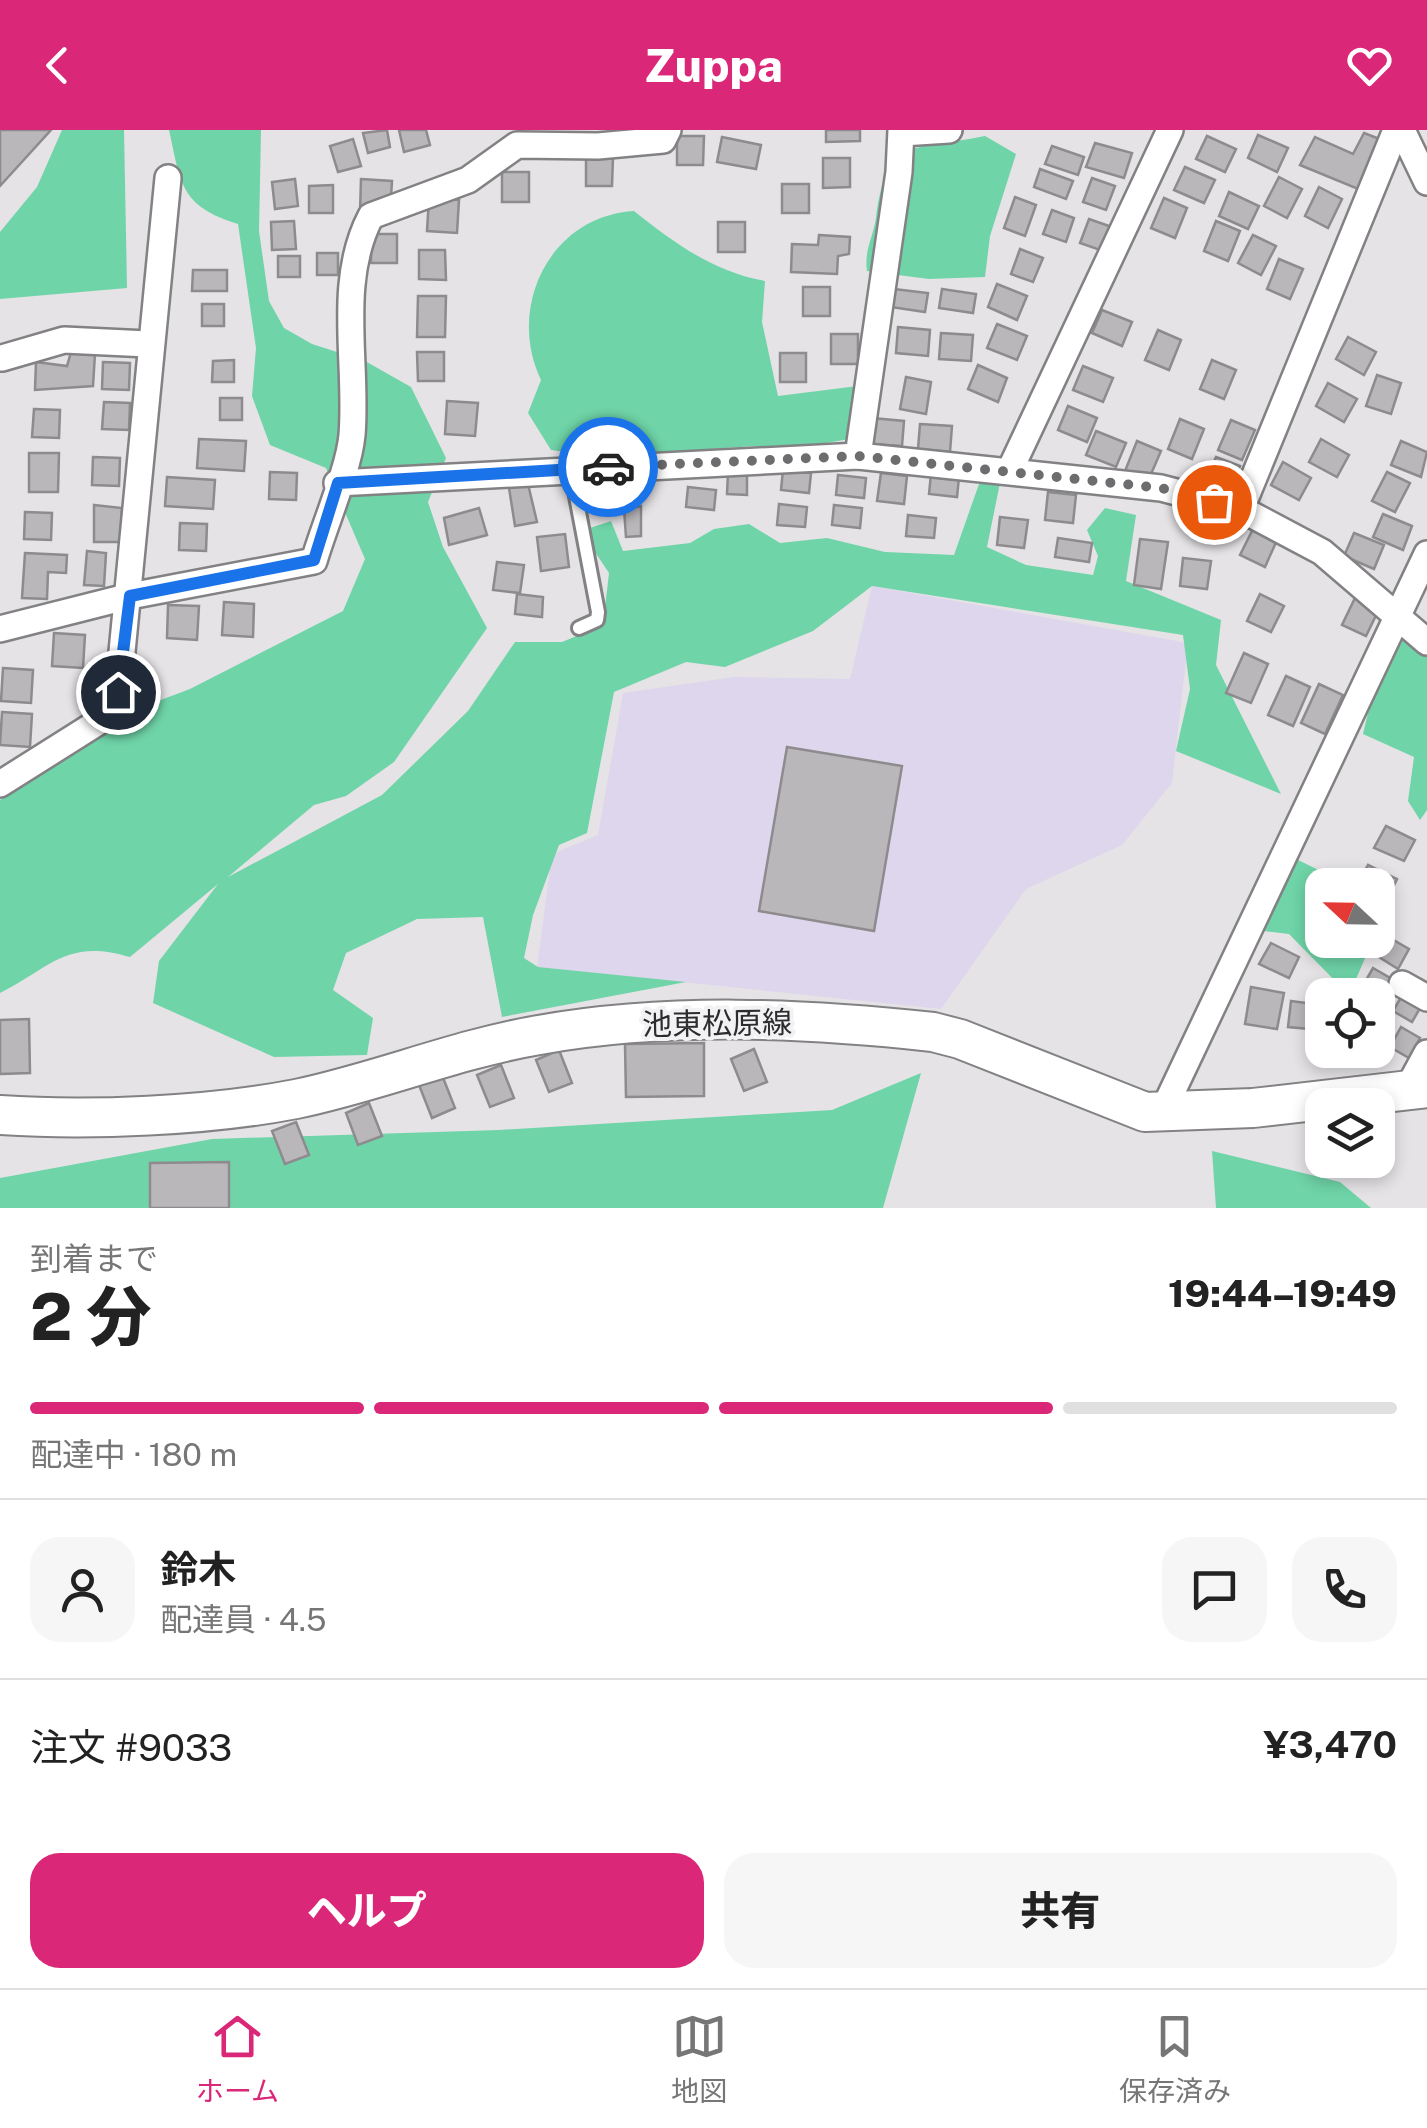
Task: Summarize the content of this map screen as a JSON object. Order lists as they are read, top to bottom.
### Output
{
  "streets": {
    "main road": ["池東松原線"]
  },
  "north": "left",
  "page": {
    "header": "Zuppa",
    "heading": ["2 分", "到着まで", "19:44–19:49"],
    "panel": [
      "鈴木",
      "配達員 · 4.5",
      "注文 #9033",
      "¥3,470"
    ],
    "bar": "配達中 · 180 m",
    "buttons": ["ヘルプ", "共有"],
    "tabs": ["ホーム", "地図", "保存済み"]
  }
}
